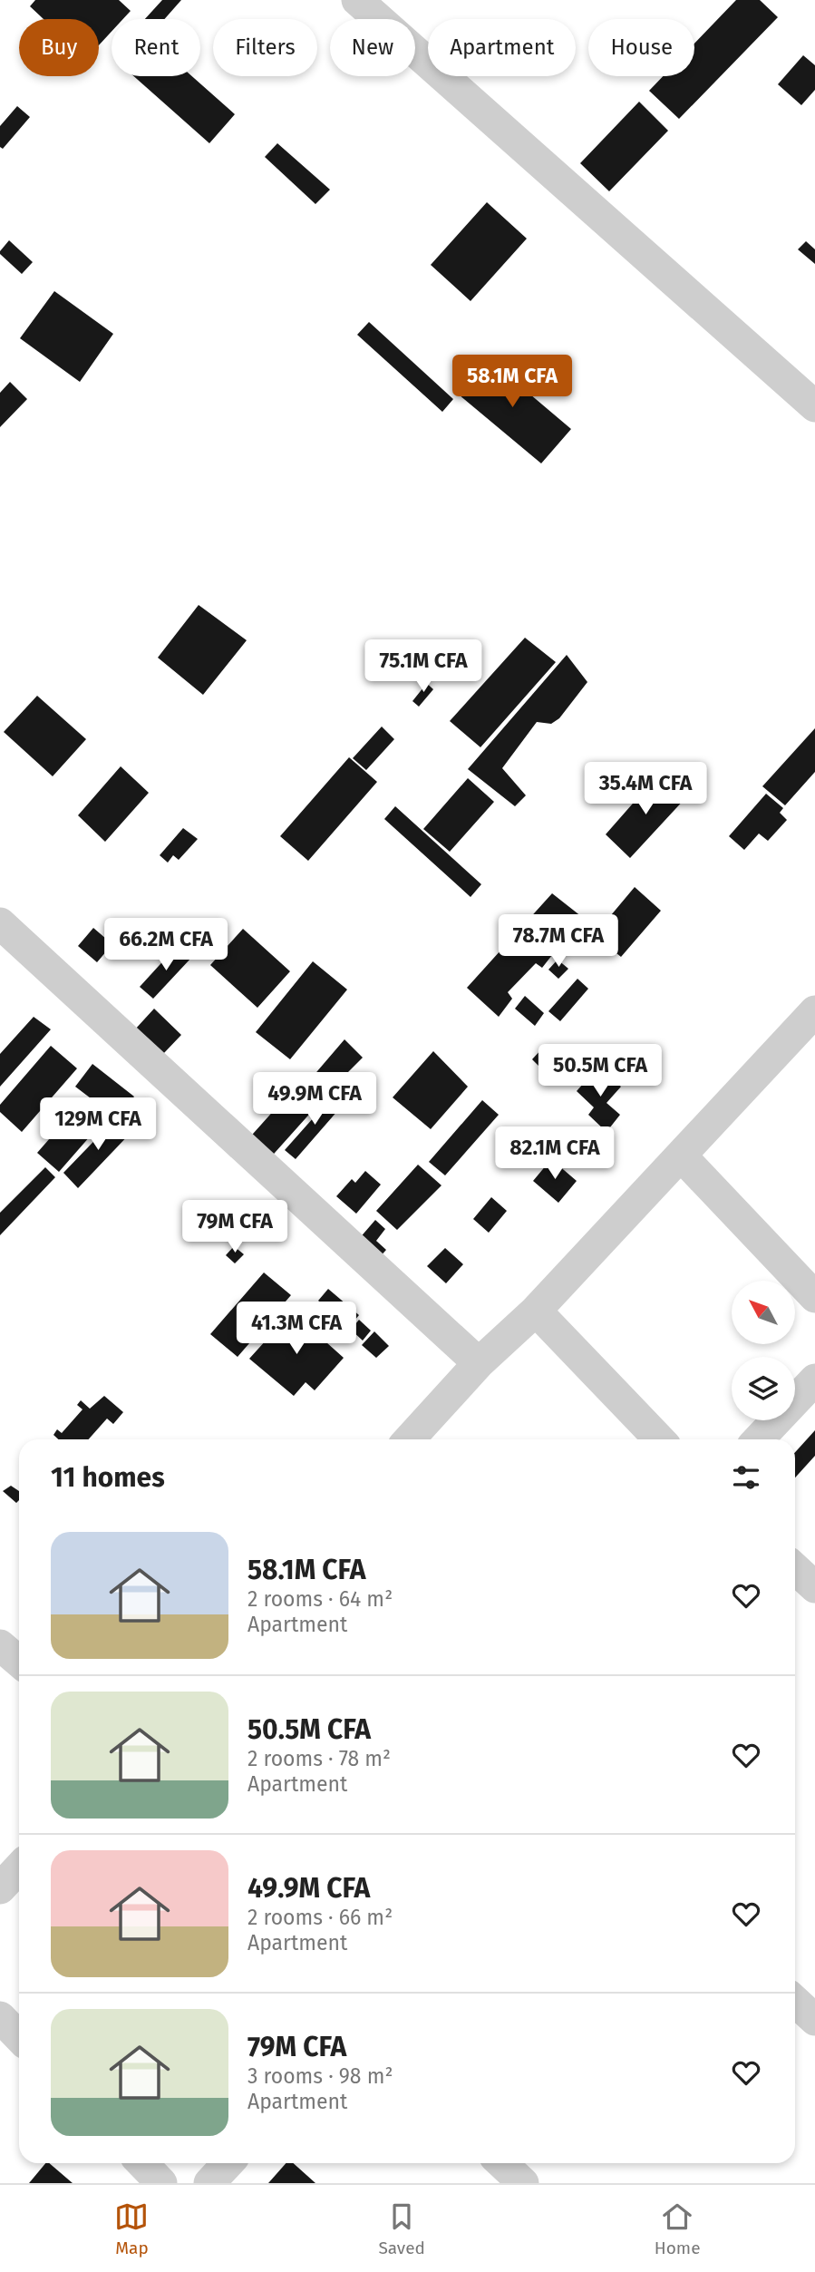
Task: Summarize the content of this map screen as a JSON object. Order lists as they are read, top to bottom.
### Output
{
  "north": "top left",
  "page": {
    "chip": [
      "Buy",
      "Rent",
      "Filters",
      "New",
      "Apartment",
      "House"
    ],
    "price": [
      "58.1M CFA",
      "75.1M CFA",
      "35.4M CFA",
      "78.7M CFA",
      "66.2M CFA",
      "50.5M CFA",
      "49.9M CFA",
      "129M CFA",
      "82.1M CFA",
      "79M CFA",
      "41.3M CFA"
    ],
    "heading": "11 homes",
    "list": [
      {
        "name": "58.1M CFA",
        "note": "2 rooms · 64 m² · Apartment"
      },
      {
        "name": "50.5M CFA",
        "note": "2 rooms · 78 m² · Apartment"
      },
      {
        "name": "49.9M CFA",
        "note": "2 rooms · 66 m² · Apartment"
      },
      {
        "name": "79M CFA",
        "note": "3 rooms · 98 m² · Apartment"
      }
    ],
    "tabs": ["Map", "Saved", "Home"]
  }
}
